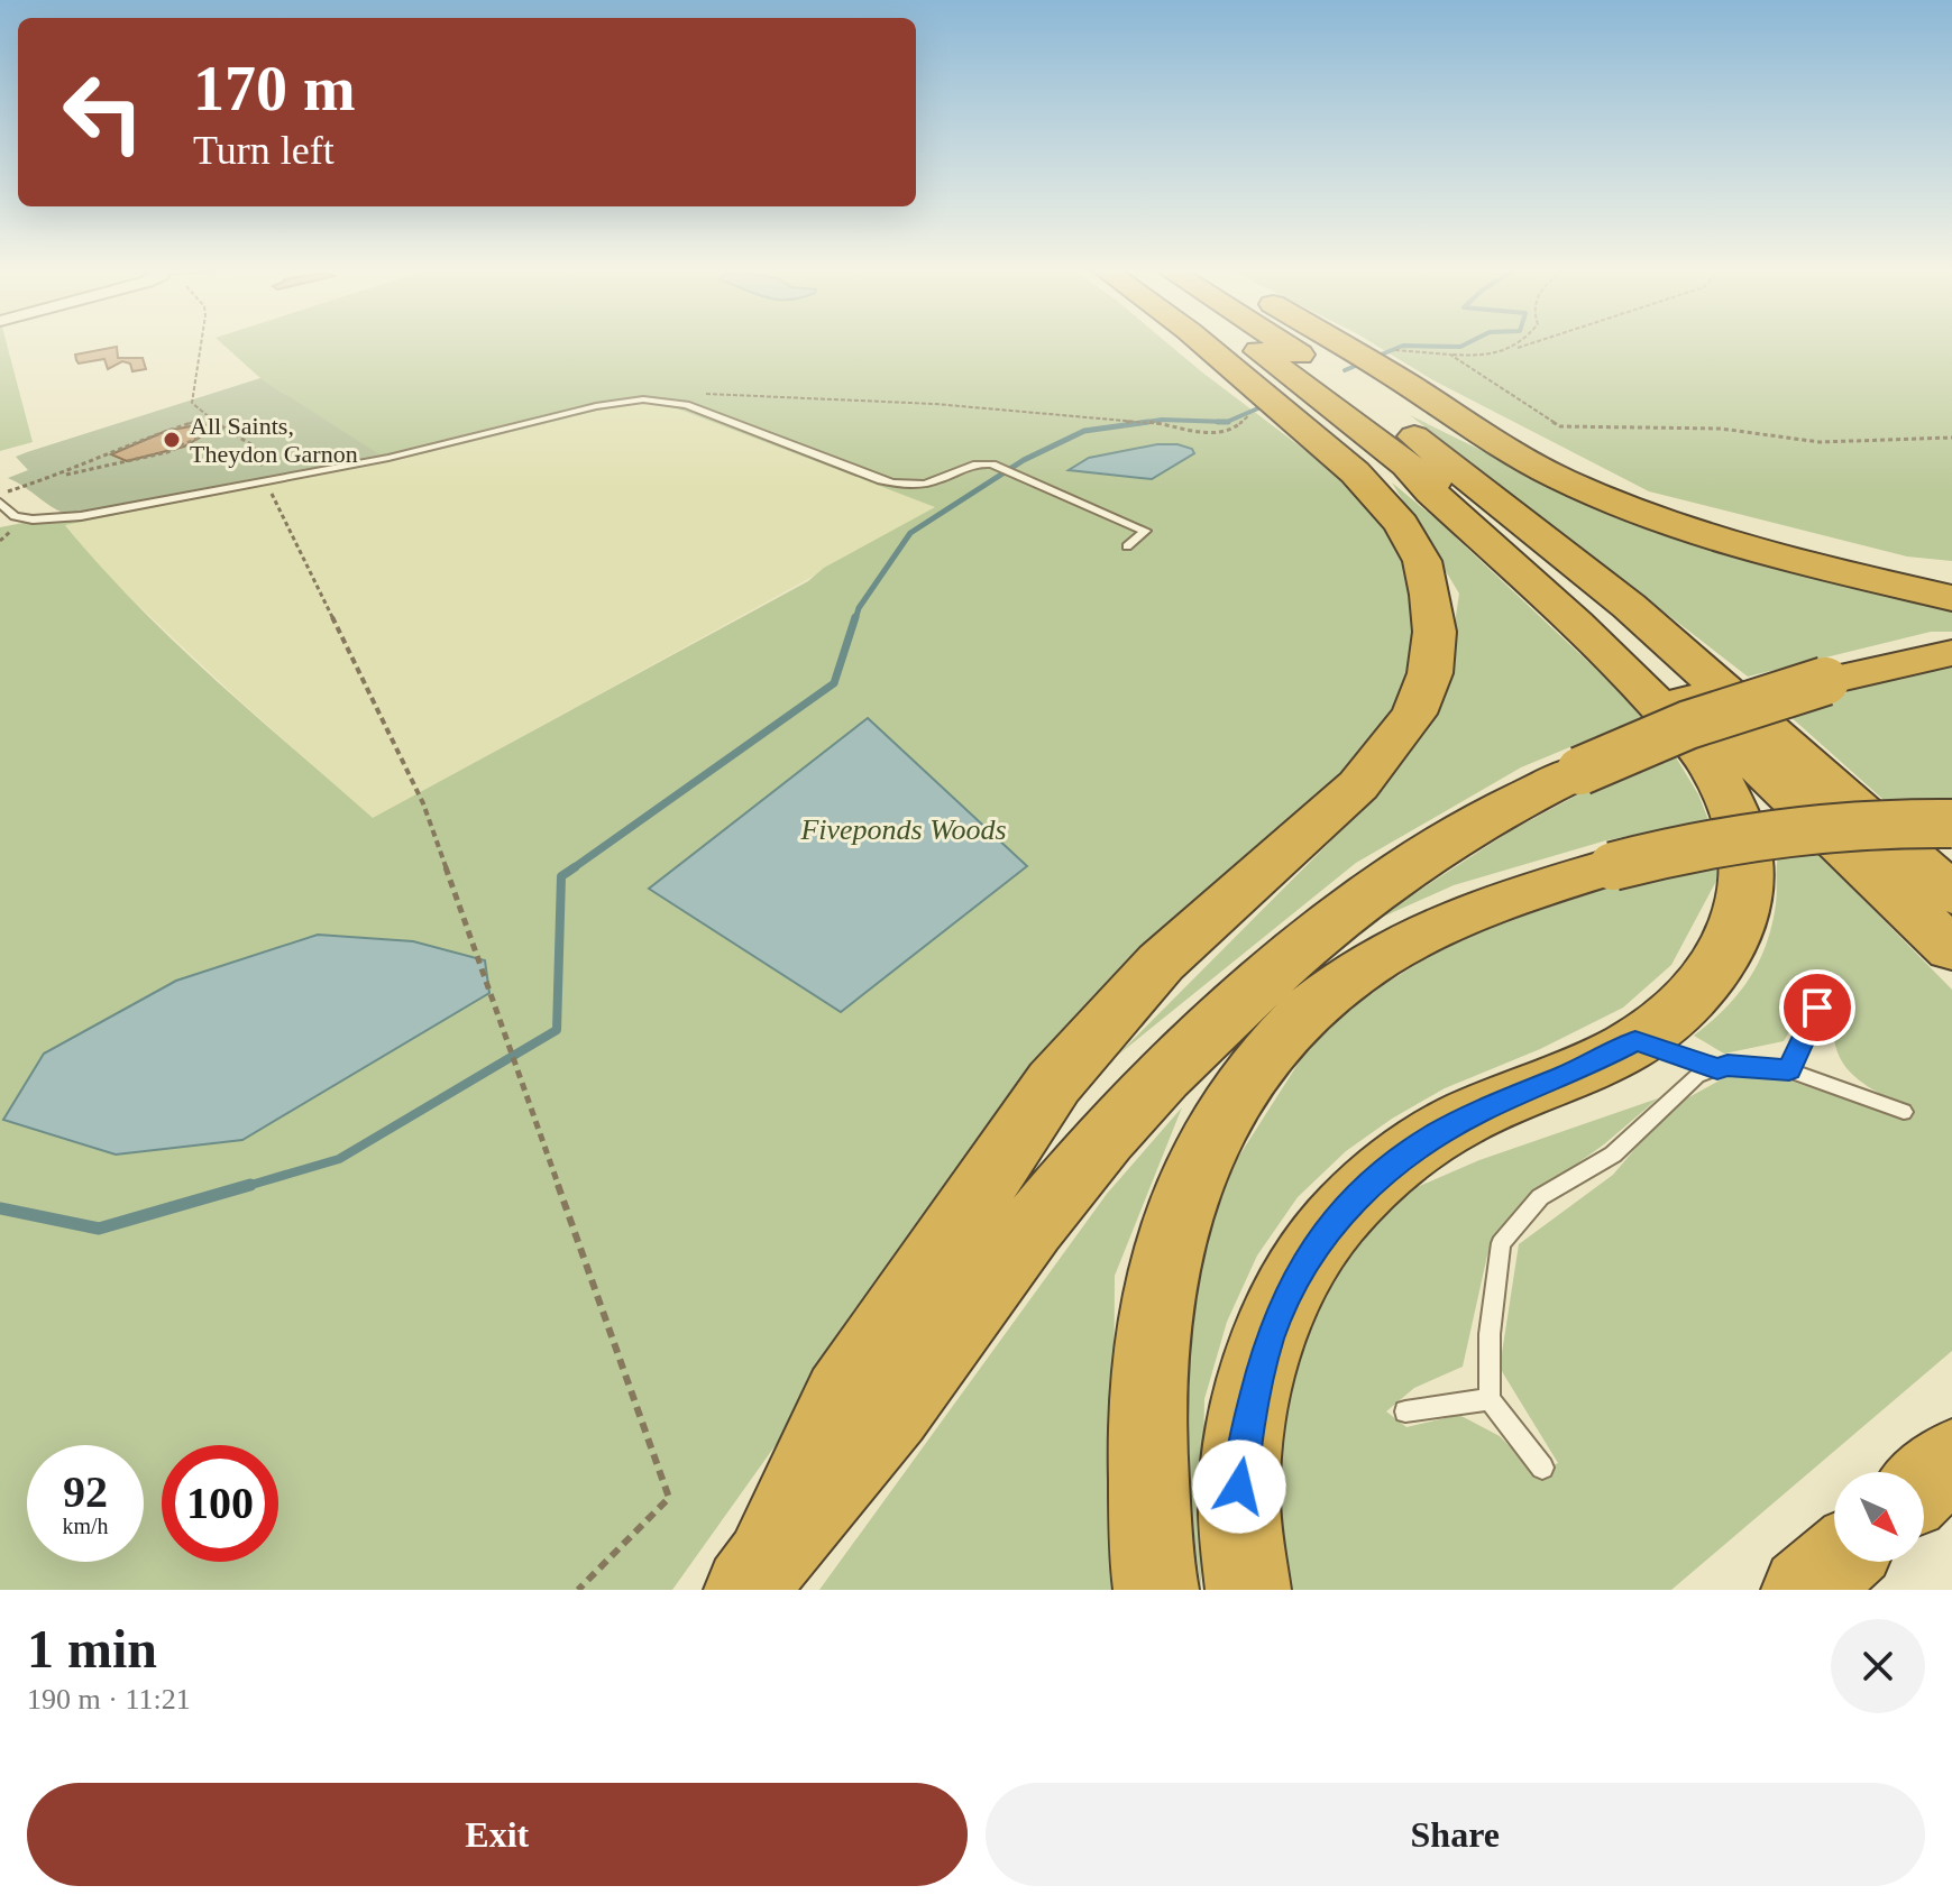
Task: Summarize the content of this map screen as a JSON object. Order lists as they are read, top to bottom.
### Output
{
  "parks": ["Fiveponds Woods"],
  "places": ["All Saints, Theydon Garnon"],
  "north": "bottom right",
  "page": {
    "turn": ["170 m", "Turn left"],
    "speed": "92 km/h",
    "limit": "100",
    "heading": ["1 min", "190 m · 11:21"],
    "buttons": ["Exit", "Share"]
  }
}
